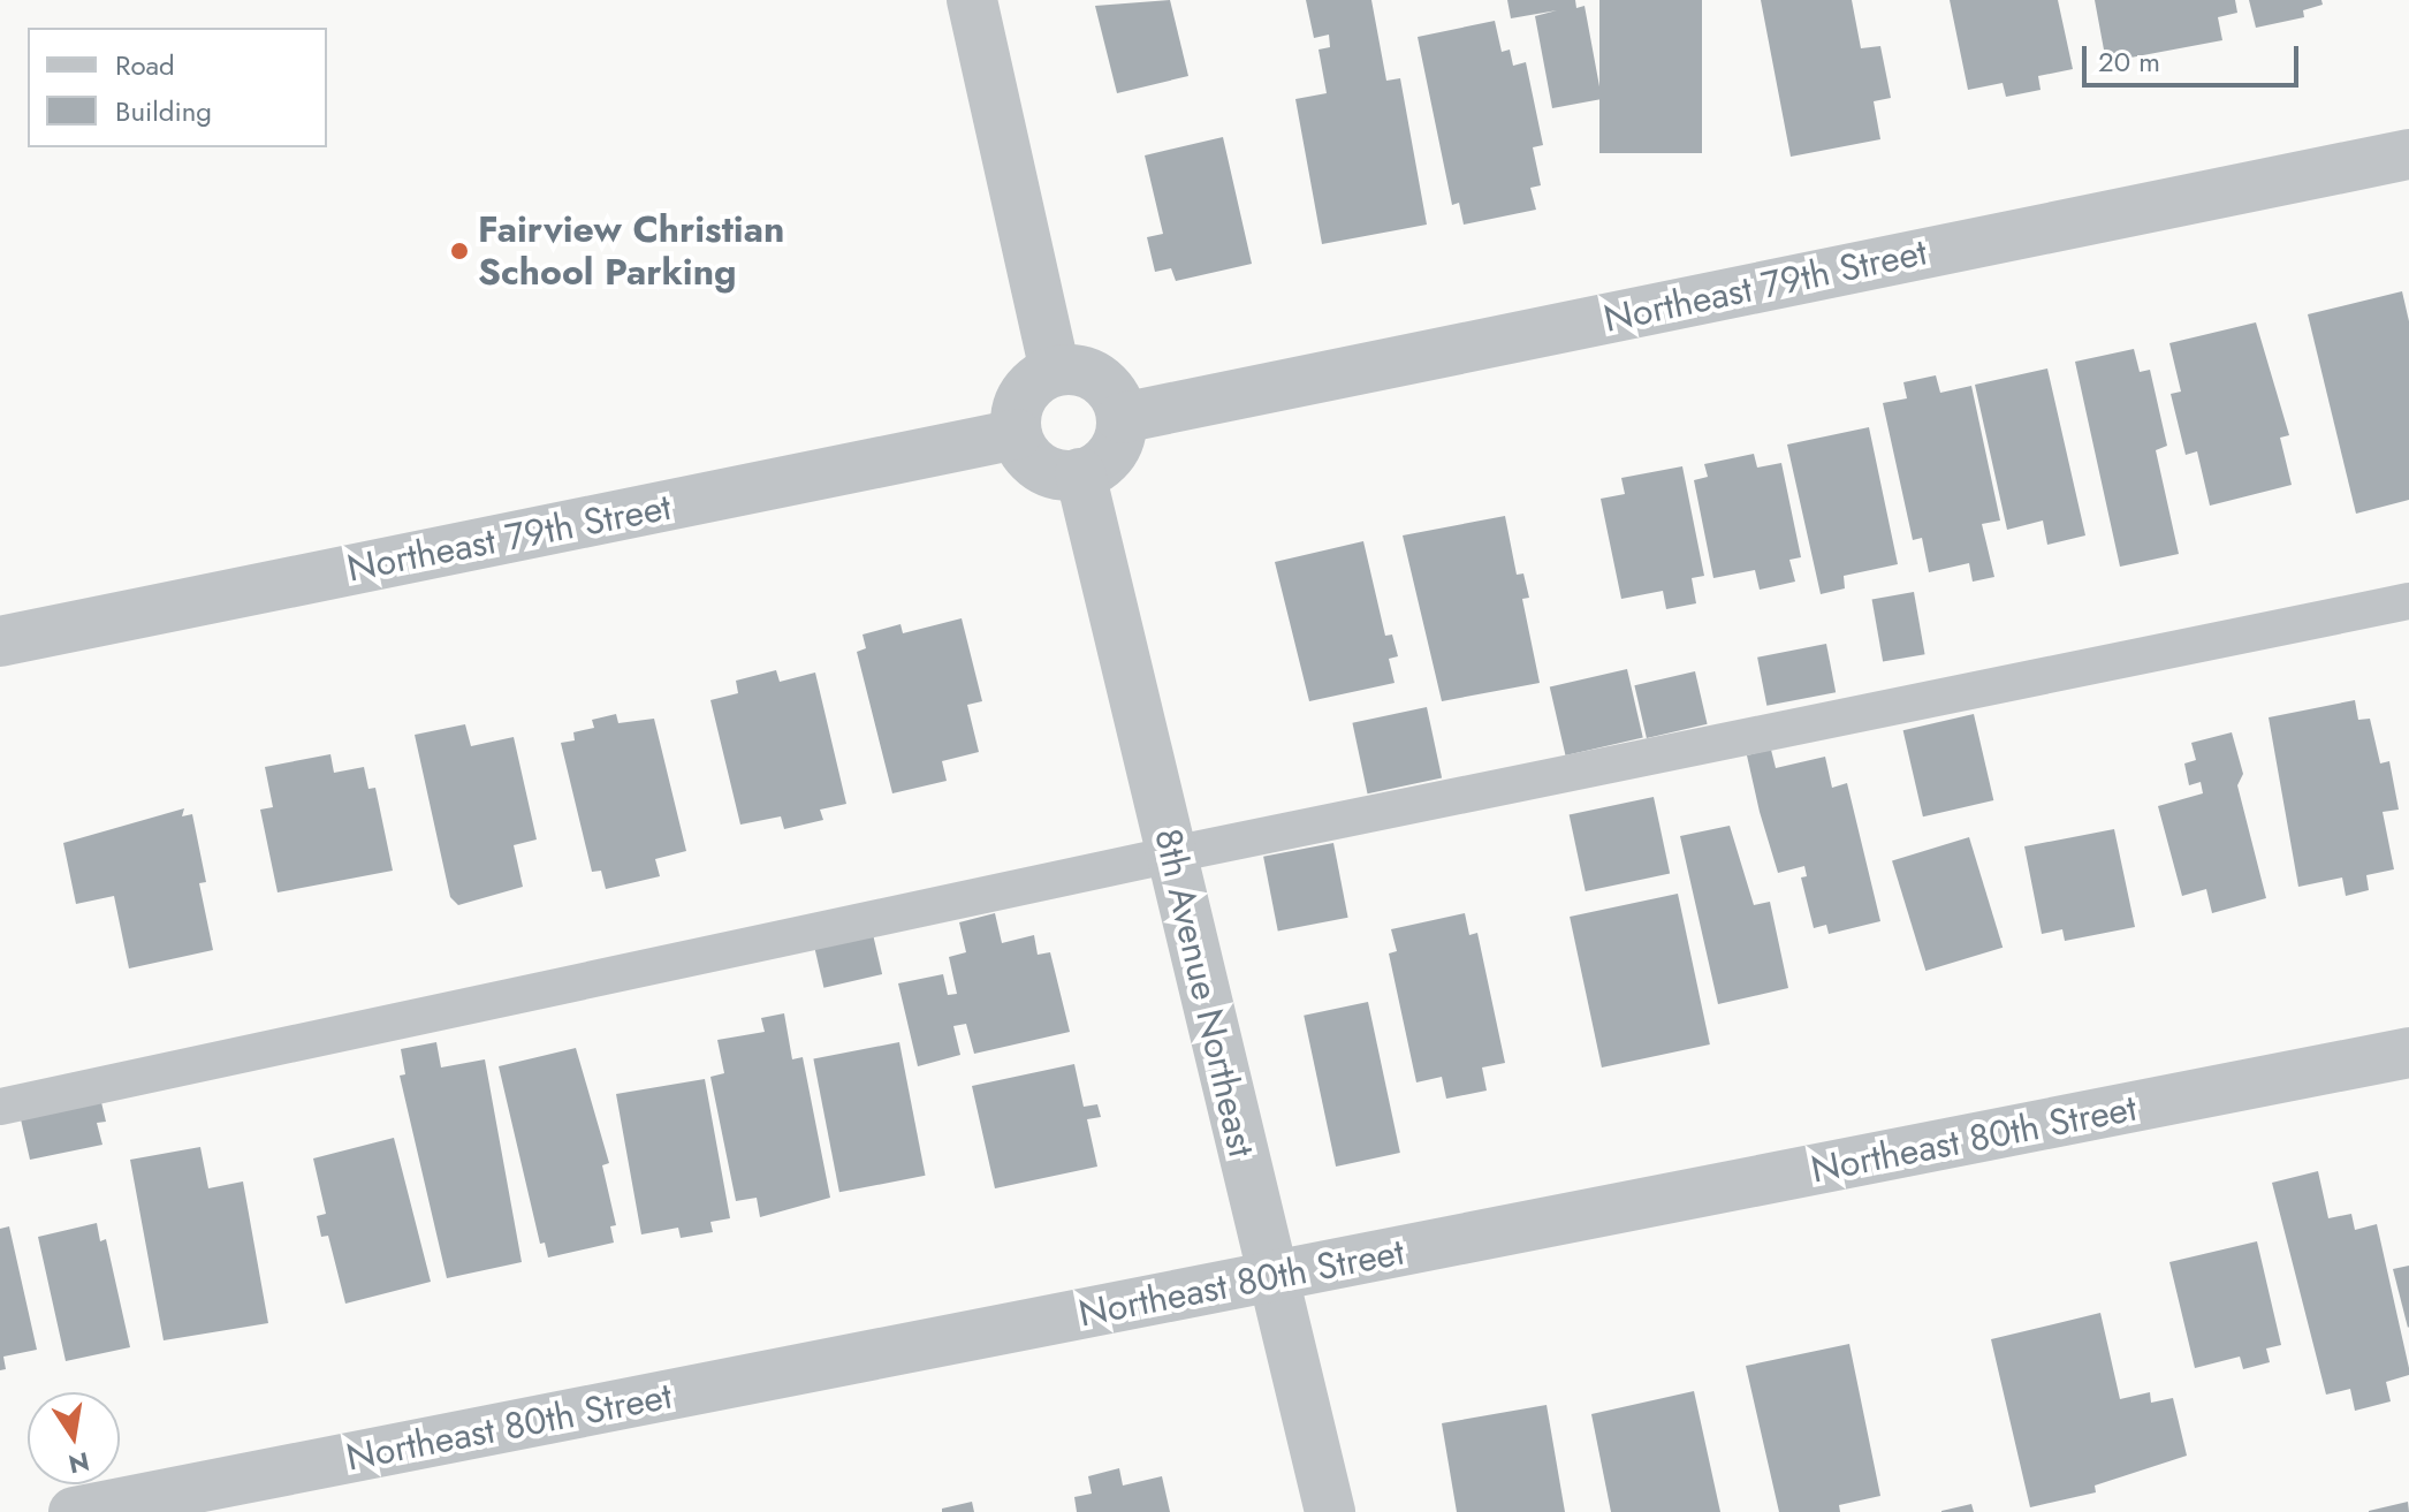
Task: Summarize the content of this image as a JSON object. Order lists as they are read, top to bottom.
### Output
{
  "streets": {
    "street": ["Northeast 79th Street", "8th Avenue Northeast", "Northeast 80th Street"]
  },
  "crossings": [
    ["Northeast 79th Street", "8th Avenue Northeast"],
    ["8th Avenue Northeast", "Northeast 80th Street"]
  ],
  "places": ["Fairview Christian School Parking"],
  "legend": ["Road", "Building"],
  "scale_bar": "20 m",
  "north": "bottom"
}
